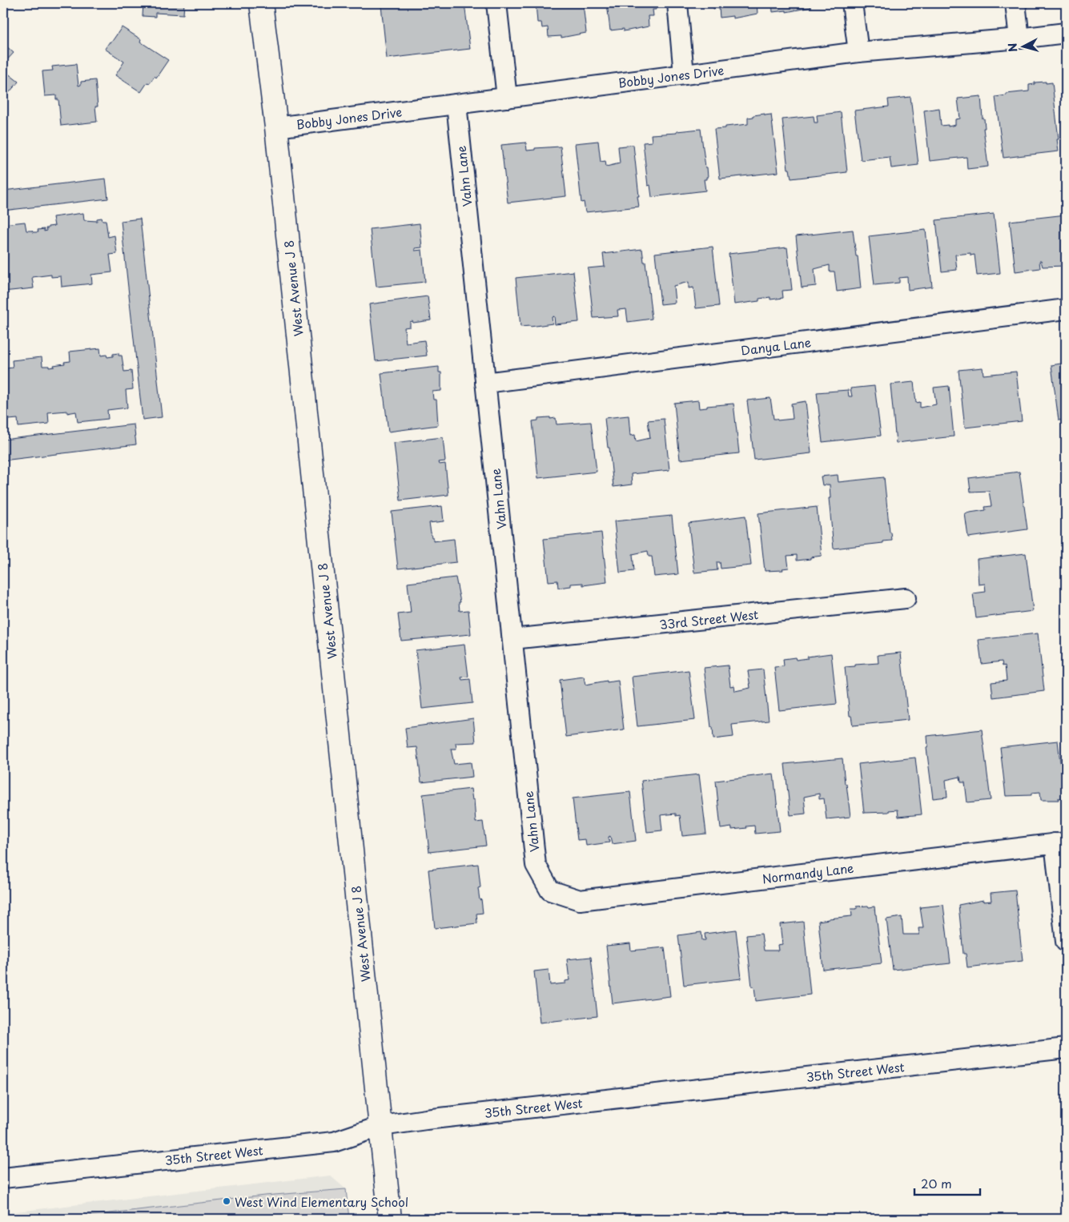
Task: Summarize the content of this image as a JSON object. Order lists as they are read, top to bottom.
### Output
{
  "streets": {
    "street": [
      "Bobby Jones Drive",
      "Vahn Lane",
      "West Avenue J 8",
      "Danya Lane",
      "33rd Street West",
      "Normandy Lane",
      "35th Street West"
    ]
  },
  "crossings": [
    ["Bobby Jones Drive", "Vahn Lane"],
    ["Bobby Jones Drive", "West Avenue J 8"],
    ["Vahn Lane", "Danya Lane"],
    ["Vahn Lane", "33rd Street West"],
    ["Vahn Lane", "Normandy Lane"],
    ["West Avenue J 8", "35th Street West"]
  ],
  "places": ["West Wind Elementary School"],
  "scale_bar": "20 m",
  "north": "left"
}
